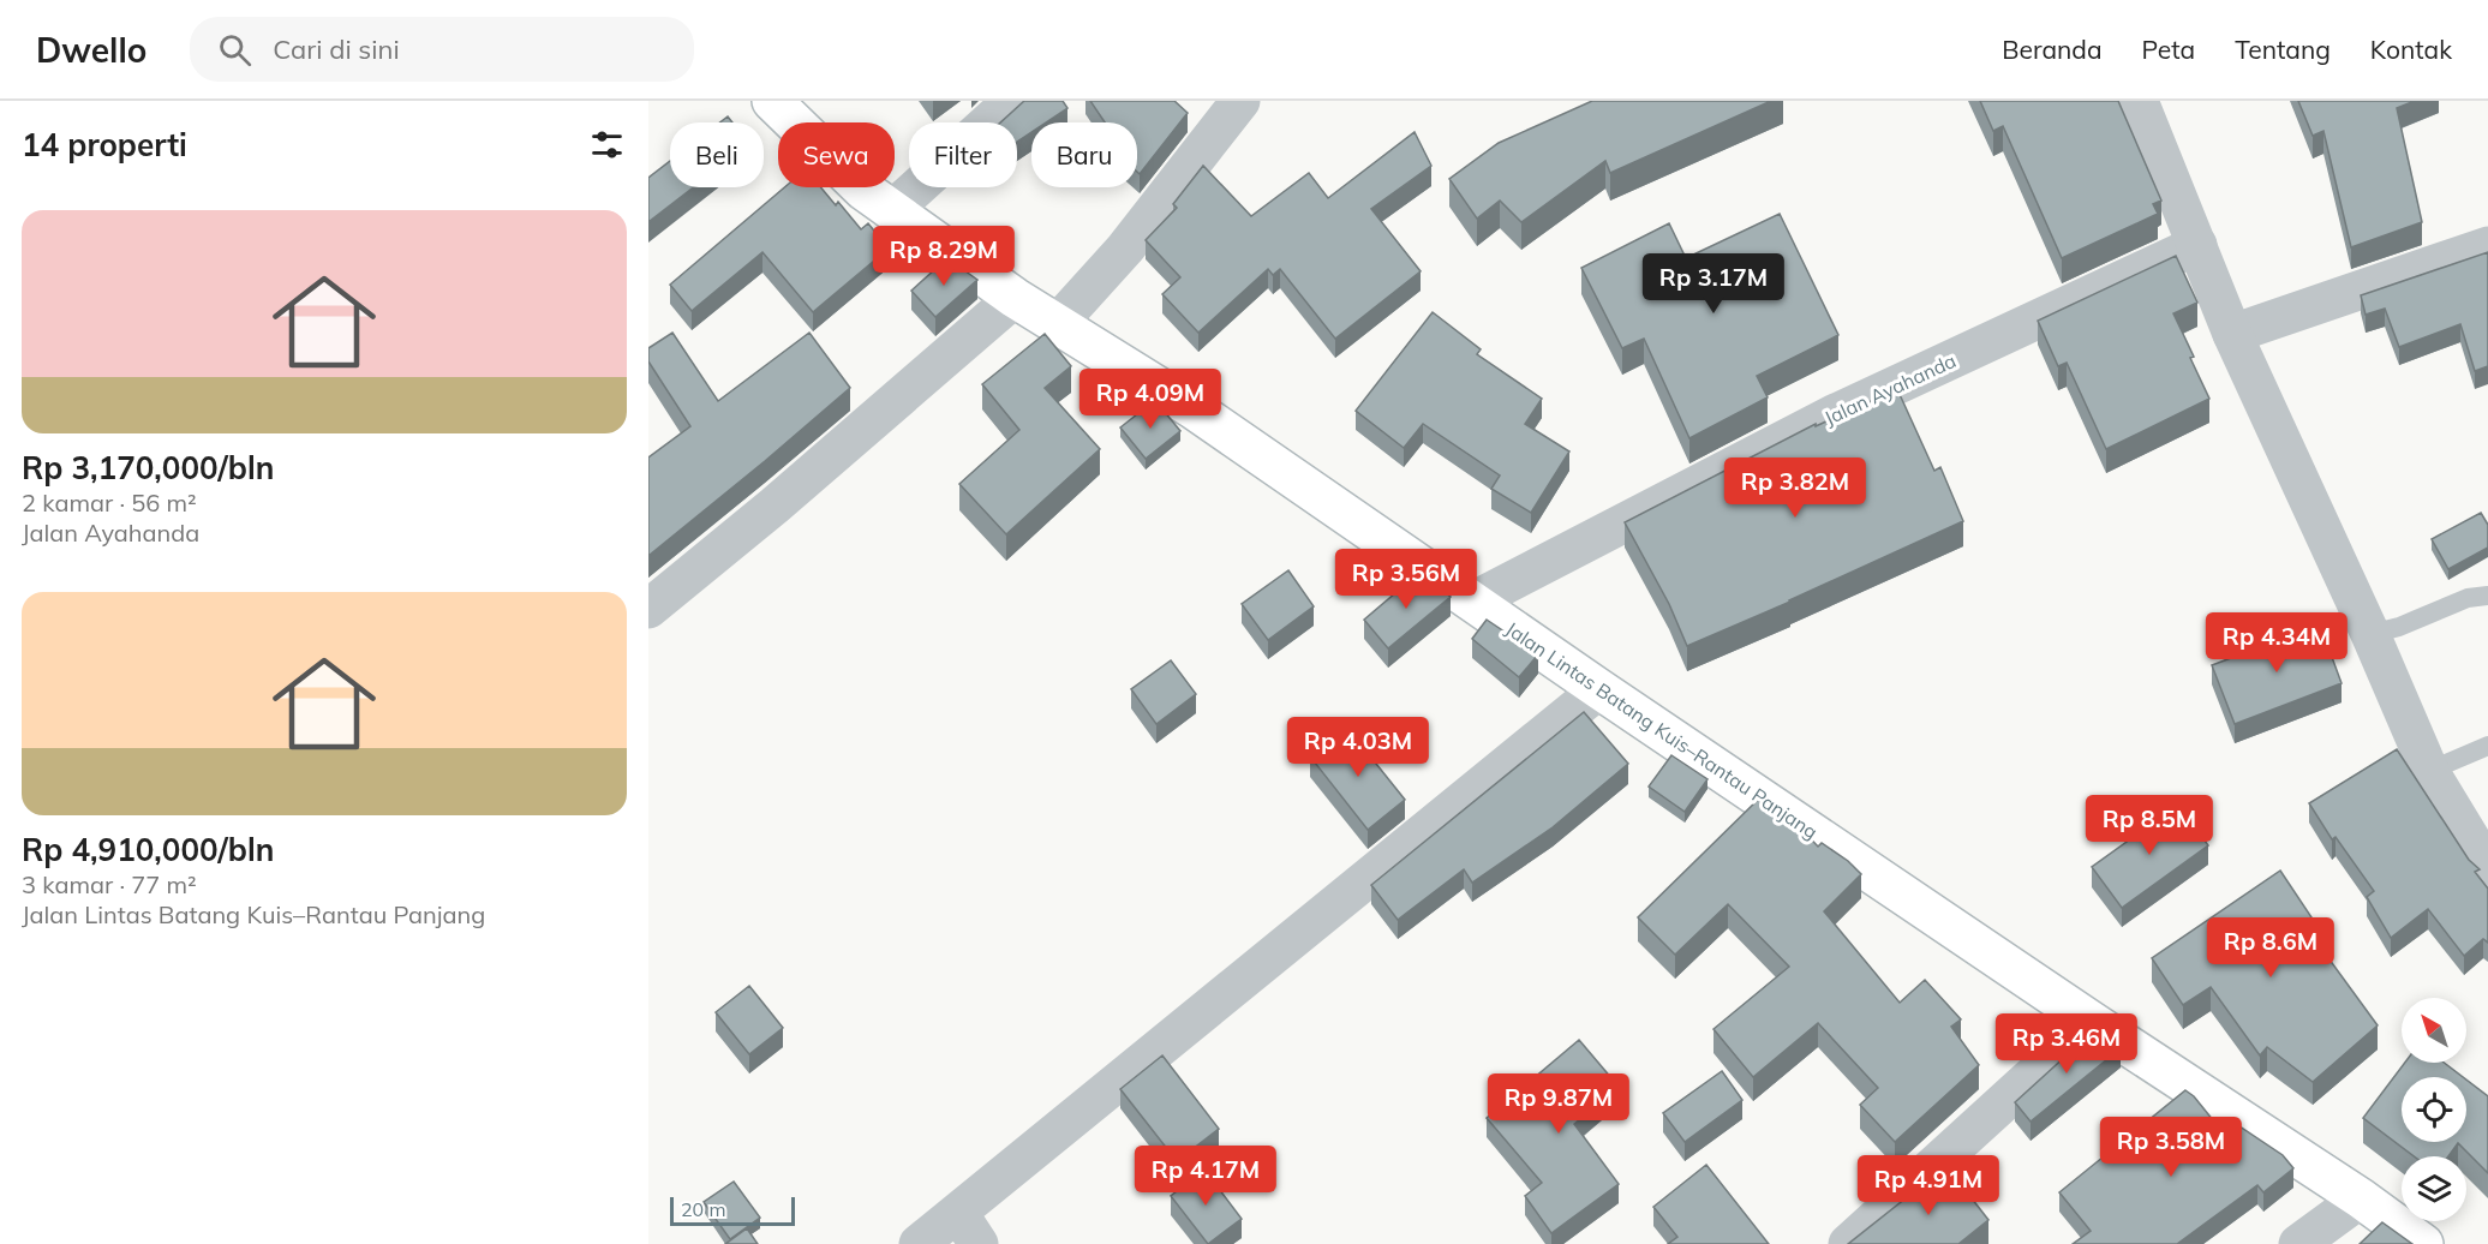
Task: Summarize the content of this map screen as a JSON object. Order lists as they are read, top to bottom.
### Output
{
  "streets": {
    "main road": ["Jalan Lintas Batang Kuis–Rantau Panjang"],
    "street": ["Jalan Ayahanda"]
  },
  "crossings": [
    ["Jalan Ayahanda", "Jalan Lintas Batang Kuis–Rantau Panjang"]
  ],
  "scale_bar": "20 m",
  "north": "top left",
  "page": {
    "header": "Dwello",
    "search": "Cari di sini",
    "nav": [
      "Beranda",
      "Peta",
      "Tentang",
      "Kontak"
    ],
    "heading": "14 properti",
    "chip": [
      "Beli",
      "Sewa",
      "Filter",
      "Baru"
    ],
    "list": [
      {
        "name": "Rp 3,170,000/bln",
        "note": "2 kamar · 56 m² · Jalan Ayahanda"
      },
      {
        "name": "Rp 4,910,000/bln",
        "note": "3 kamar · 77 m² · Jalan Lintas Batang Kuis–Rantau Panjang"
      }
    ],
    "price": [
      "Rp 8.29M",
      "Rp 3.17M",
      "Rp 4.09M",
      "Rp 3.82M",
      "Rp 3.56M",
      "Rp 4.34M",
      "Rp 4.03M",
      "Rp 8.5M",
      "Rp 8.6M",
      "Rp 3.46M",
      "Rp 9.87M",
      "Rp 3.58M",
      "Rp 4.17M",
      "Rp 4.91M"
    ],
    "scale": "20 m"
  }
}
